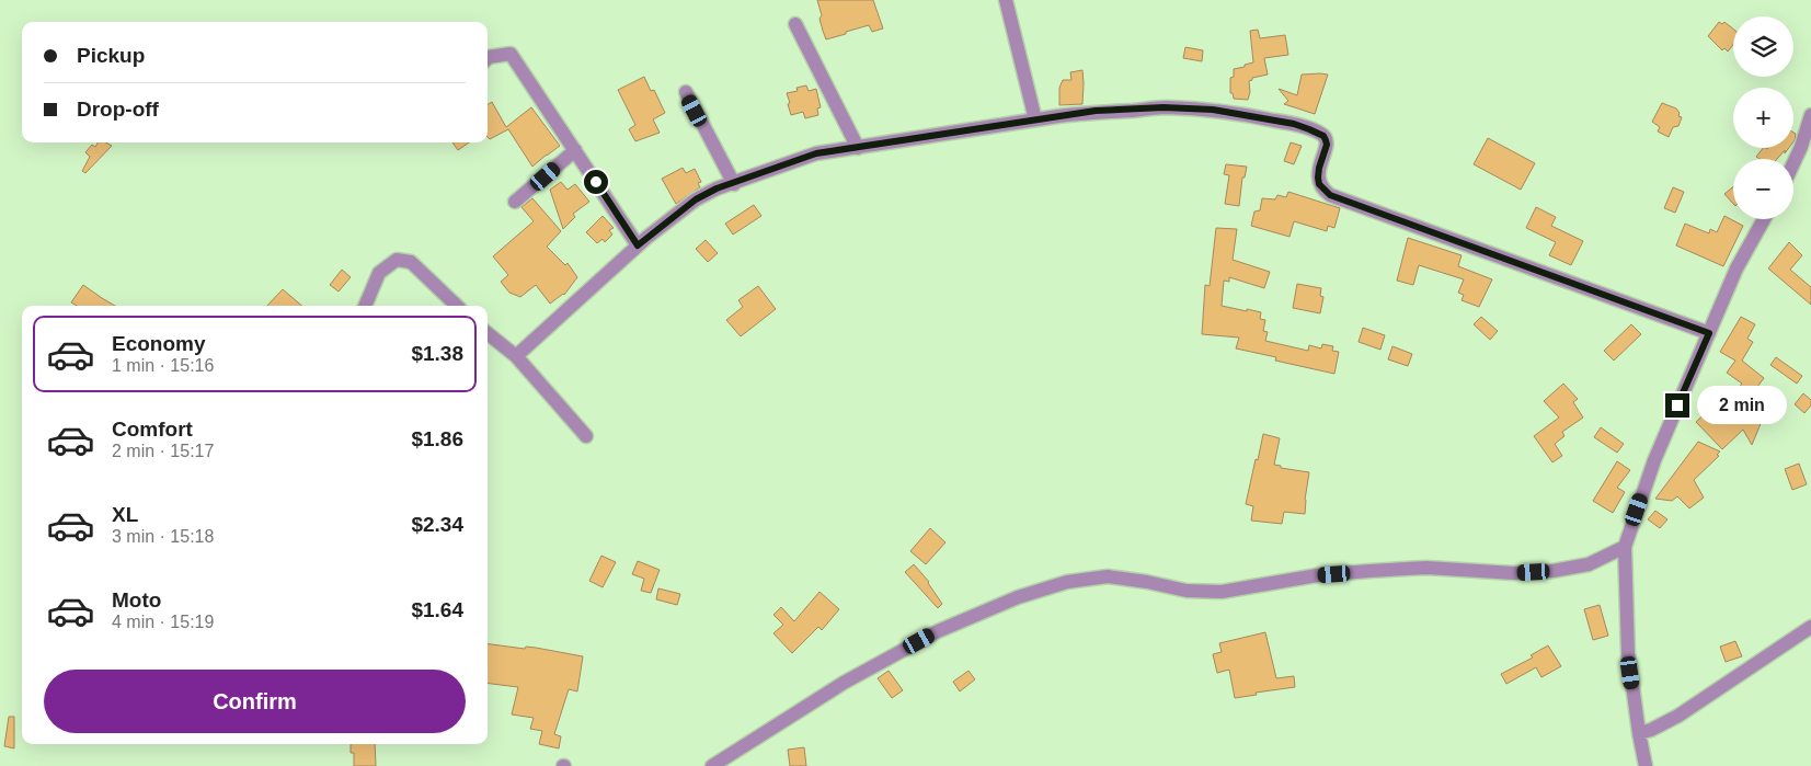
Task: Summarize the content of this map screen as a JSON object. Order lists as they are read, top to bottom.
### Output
{
  "page": {
    "map_buttons": ["+", "−"],
    "banner": ["Pickup", "Drop-off"],
    "list": [
      {
        "name": "Economy",
        "note": "1 min · 15:16",
        "value": "$1.38"
      },
      {
        "name": "Comfort",
        "note": "2 min · 15:17",
        "value": "$1.86"
      },
      {
        "name": "XL",
        "note": "3 min · 15:18",
        "value": "$2.34"
      },
      {
        "name": "Moto",
        "note": "4 min · 15:19",
        "value": "$1.64"
      }
    ],
    "bubble": "2 min",
    "buttons": "Confirm"
  }
}
